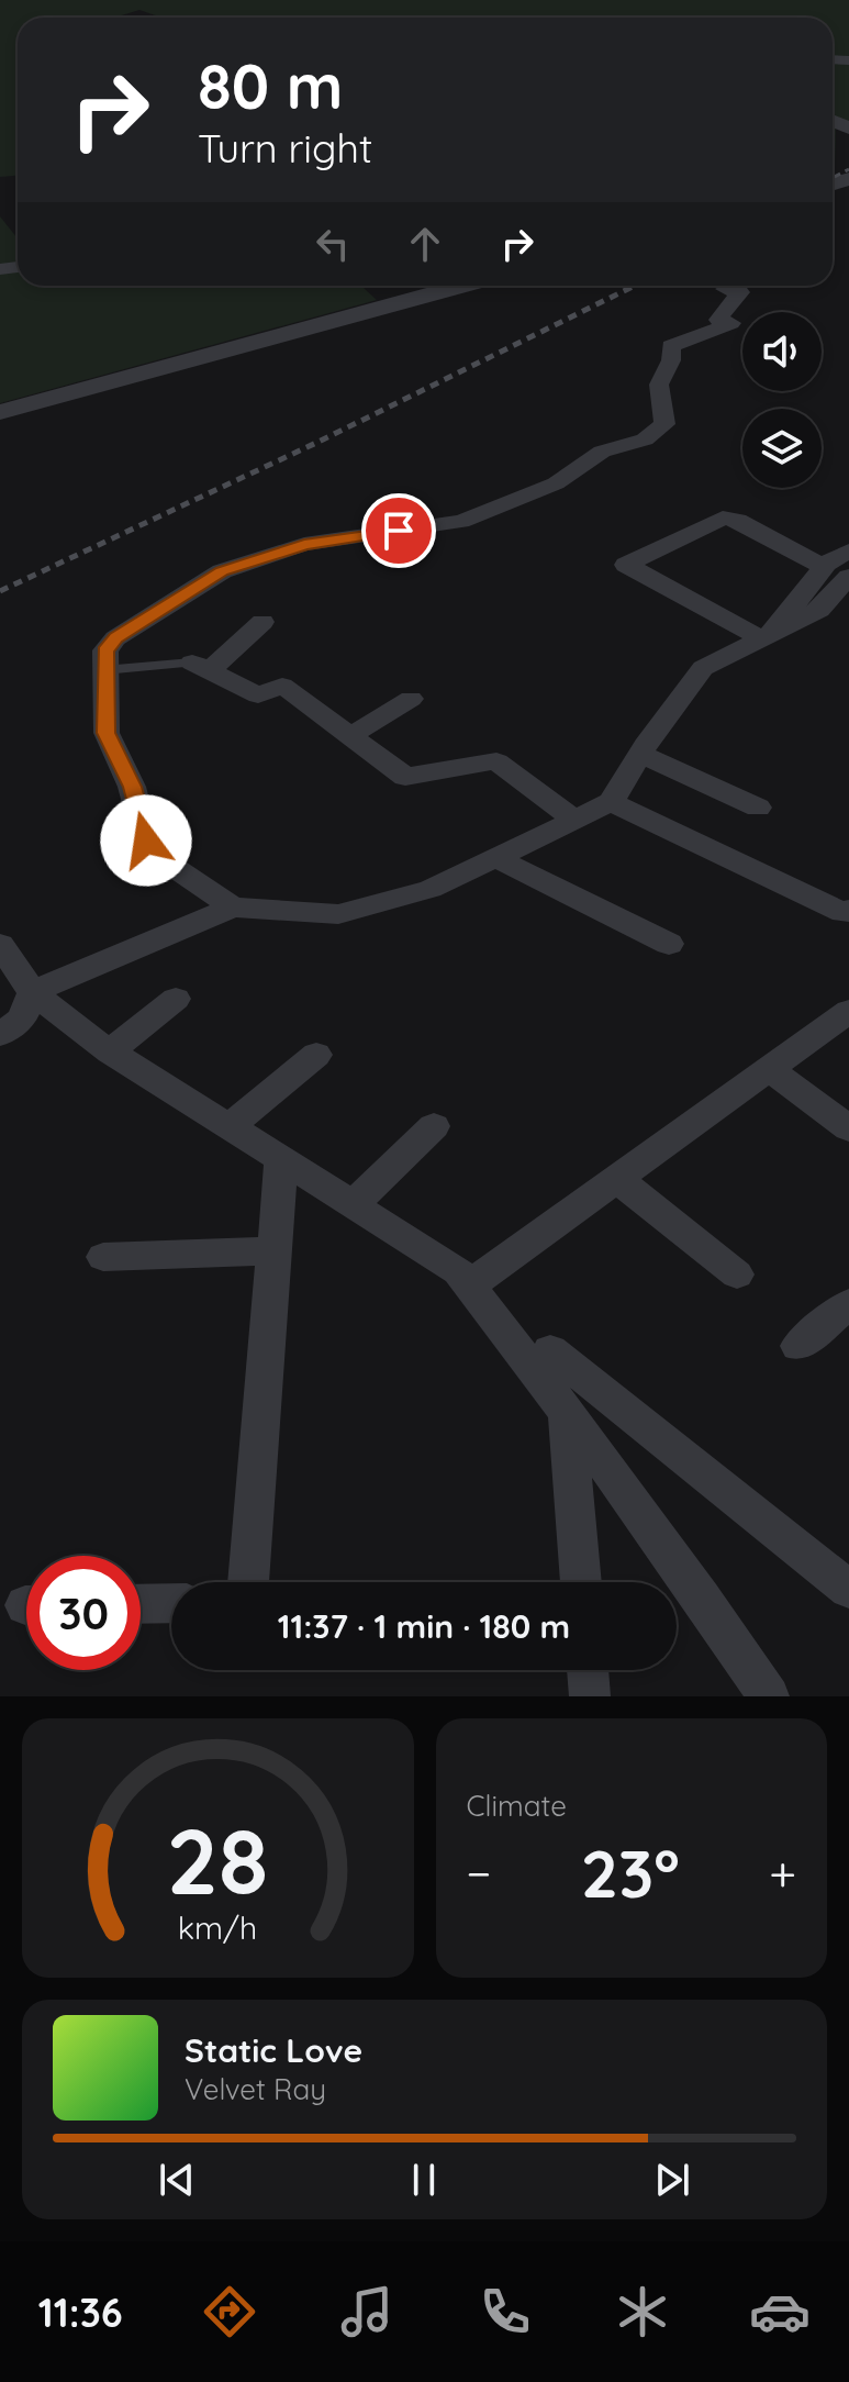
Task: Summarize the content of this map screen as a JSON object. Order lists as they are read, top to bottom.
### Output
{
  "page": {
    "turn": ["80 m", "Turn right"],
    "limit": "30",
    "trip": "11:37 · 1 min · 180 m",
    "tile": "Climate",
    "heat": ["−", "23°", "+"],
    "song": ["Static Love", "Velvet Ray"],
    "tabs": "11:36",
    "gauge": ["28", "km/h"]
  }
}
